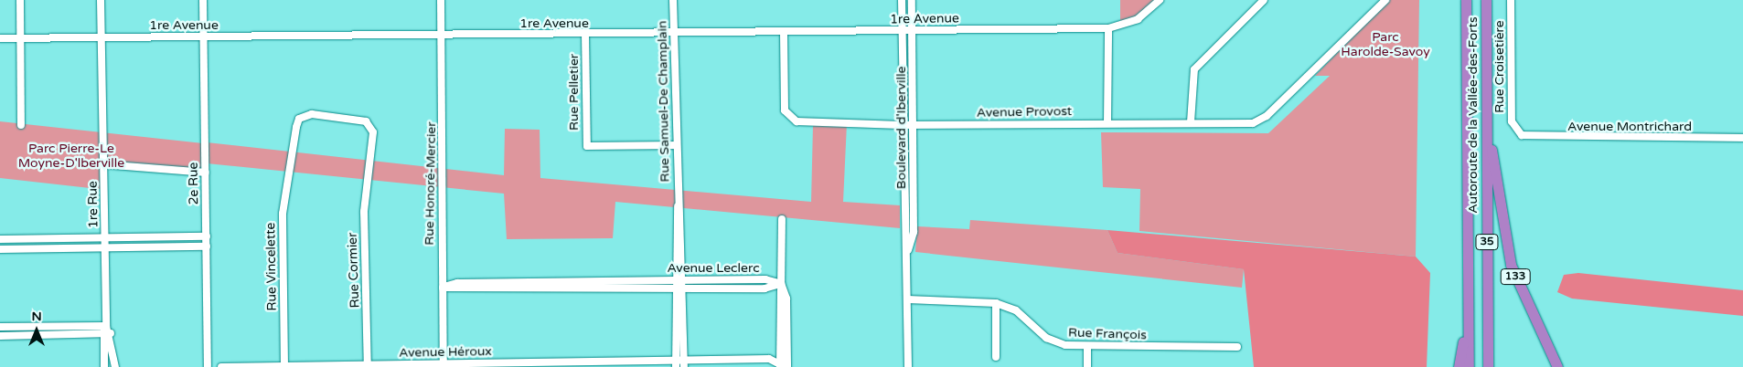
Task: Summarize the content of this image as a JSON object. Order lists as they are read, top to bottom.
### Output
{
  "streets": {
    "highway": ["Autoroute de la Vallée-des-Forts", "35", "133"],
    "street": [
      "1re Avenue",
      "Rue Croisetière",
      "Rue Pelletier",
      "Rue Samuel-De Champlain",
      "Avenue Provost",
      "Avenue Montrichard",
      "Boulevard d'Iberville",
      "2e Rue",
      "Rue Honoré-Mercier",
      "1re Rue",
      "Rue Vincelette",
      "Avenue Leclerc",
      "Rue Cormier",
      "Rue François",
      "Avenue Héroux"
    ]
  },
  "crossings": [
    ["1re Avenue", "Rue Pelletier"],
    ["1re Avenue", "Rue Samuel-De Champlain"],
    ["1re Avenue", "Avenue Provost"],
    ["1re Avenue", "Boulevard d'Iberville"],
    ["1re Avenue", "2e Rue"],
    ["1re Avenue", "Rue Honoré-Mercier"],
    ["1re Avenue", "1re Rue"],
    ["Rue Croisetière", "Avenue Montrichard"],
    ["Rue Pelletier", "Rue Samuel-De Champlain"],
    ["Rue Samuel-De Champlain", "Avenue Leclerc"],
    ["Rue Samuel-De Champlain", "Avenue Héroux"],
    ["Avenue Provost", "Boulevard d'Iberville"],
    ["Autoroute de la Vallée-des-Forts", "133"],
    ["Boulevard d'Iberville", "Rue François"],
    ["Rue Honoré-Mercier", "Avenue Leclerc"],
    ["Rue Honoré-Mercier", "Avenue Héroux"],
    ["Rue Vincelette", "Rue Cormier"],
    ["Rue Vincelette", "Avenue Héroux"],
    ["Rue Cormier", "Avenue Héroux"]
  ],
  "parks": ["Parc Harolde-Savoy", "Parc Pierre-Le Moyne-D'lberville"],
  "north": "top"
}
